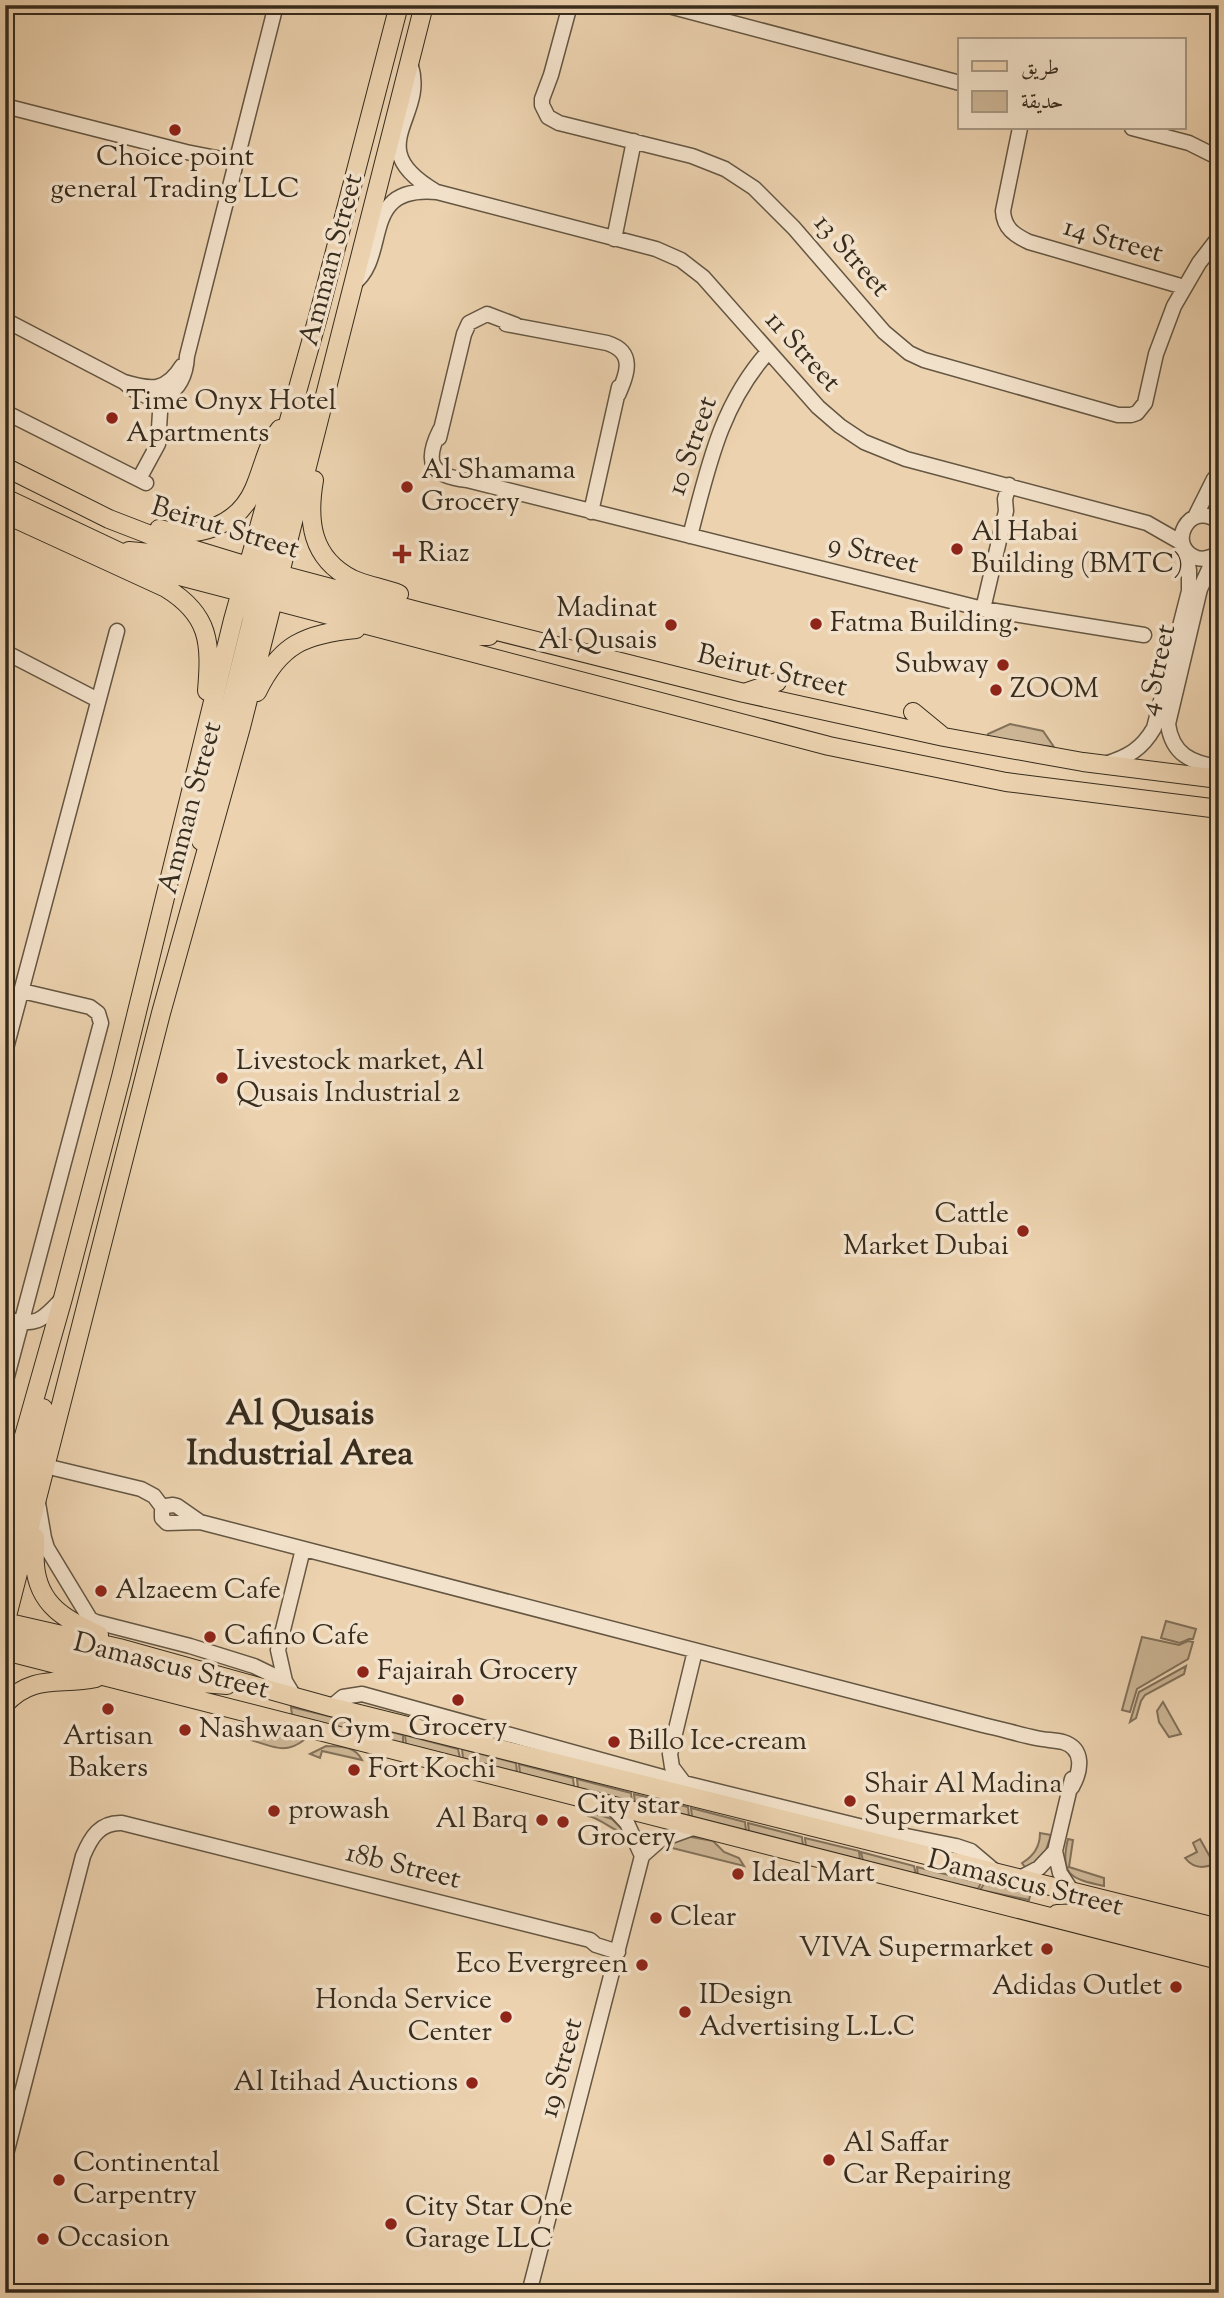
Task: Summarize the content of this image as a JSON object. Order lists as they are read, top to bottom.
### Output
{
  "streets": {
    "main road": ["Amman Street", "Beirut Street", "Damascus Street"],
    "street": [
      "14 Street",
      "13 Street",
      "11 Street",
      "10 Street",
      "9 Street",
      "4 Street",
      "18b Street",
      "19 Street"
    ]
  },
  "crossings": [
    ["14 Street", "13 Street"],
    ["Amman Street", "11 Street"],
    ["Amman Street", "Beirut Street"],
    ["Amman Street", "Damascus Street"],
    ["11 Street", "10 Street"],
    ["11 Street", "4 Street"],
    ["10 Street", "9 Street"],
    ["Beirut Street", "4 Street"],
    ["18b Street", "19 Street"]
  ],
  "districts": ["Al Qusais Industrial Area"],
  "places": {
    "other": [
      "Choice point general Trading LLC",
      "Time Onyx Hotel Apartments",
      "Al Shamama Grocery",
      "Al Habai Building (BMTC)",
      "Fatma Building.",
      "Madinat Al Qusais",
      "Subway",
      "ZOOM",
      "Livestock market, Al Qusais Industrial 2",
      "Cattle Market Dubai",
      "Alzaeem Cafe",
      "Cafino Cafe",
      "Fajairah Grocery",
      "Grocery",
      "Artisan Bakers",
      "Nashwaan Gym",
      "Billo Ice-cream",
      "Fort Kochi",
      "Shair Al Madina Supermarket",
      "prowash",
      "Al Barq",
      "City star Grocery",
      "Ideal Mart",
      "Clear",
      "VIVA Supermarket",
      "Eco Evergreen",
      "Adidas Outlet",
      "IDesign Advertising L.L.C",
      "Honda Service Center",
      "Al Itihad Auctions",
      "Al Saffar Car Repairing",
      "Continental Carpentry",
      "City Star One Garage LLC",
      "Occasion"
    ],
    "health": ["Riaz"]
  },
  "legend": ["طريق", "حديقة"]
}
